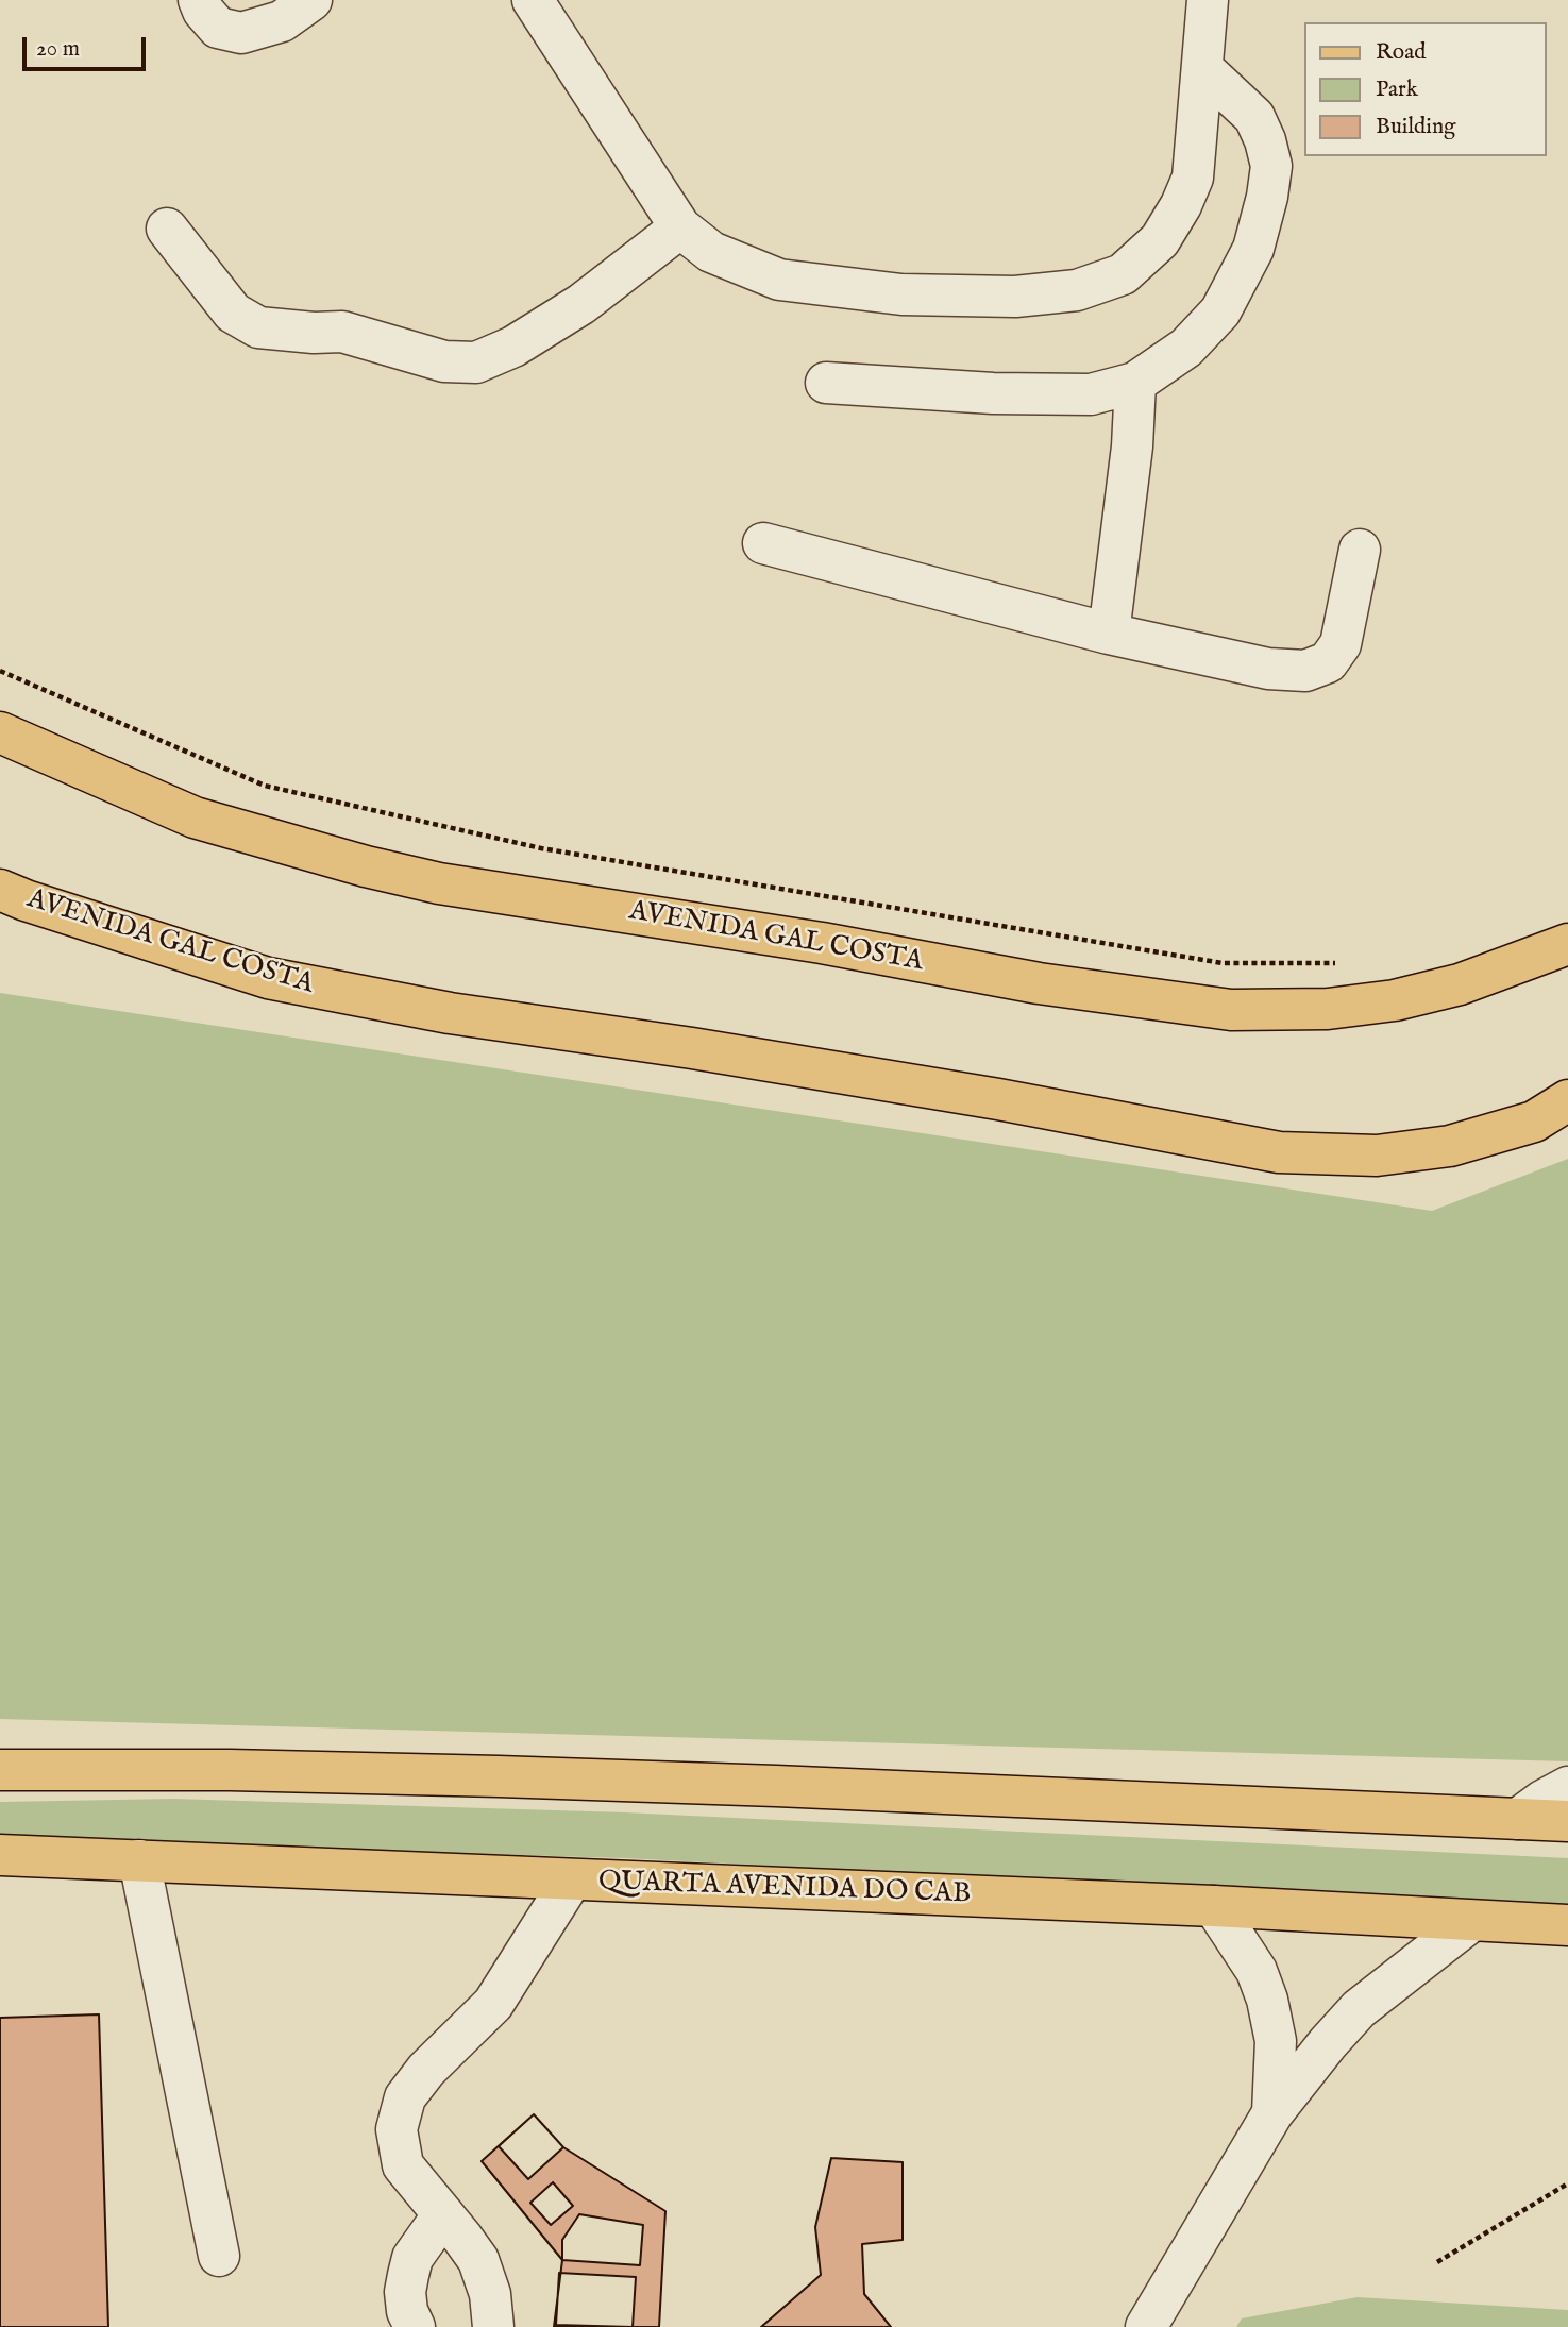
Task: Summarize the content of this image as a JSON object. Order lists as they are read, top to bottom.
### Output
{
  "streets": {
    "main road": ["AVENIDA GAL COSTA", "QUARTA AVENIDA DO CAB"]
  },
  "legend": ["Road", "Park", "Building"],
  "scale_bar": "20 m"
}
